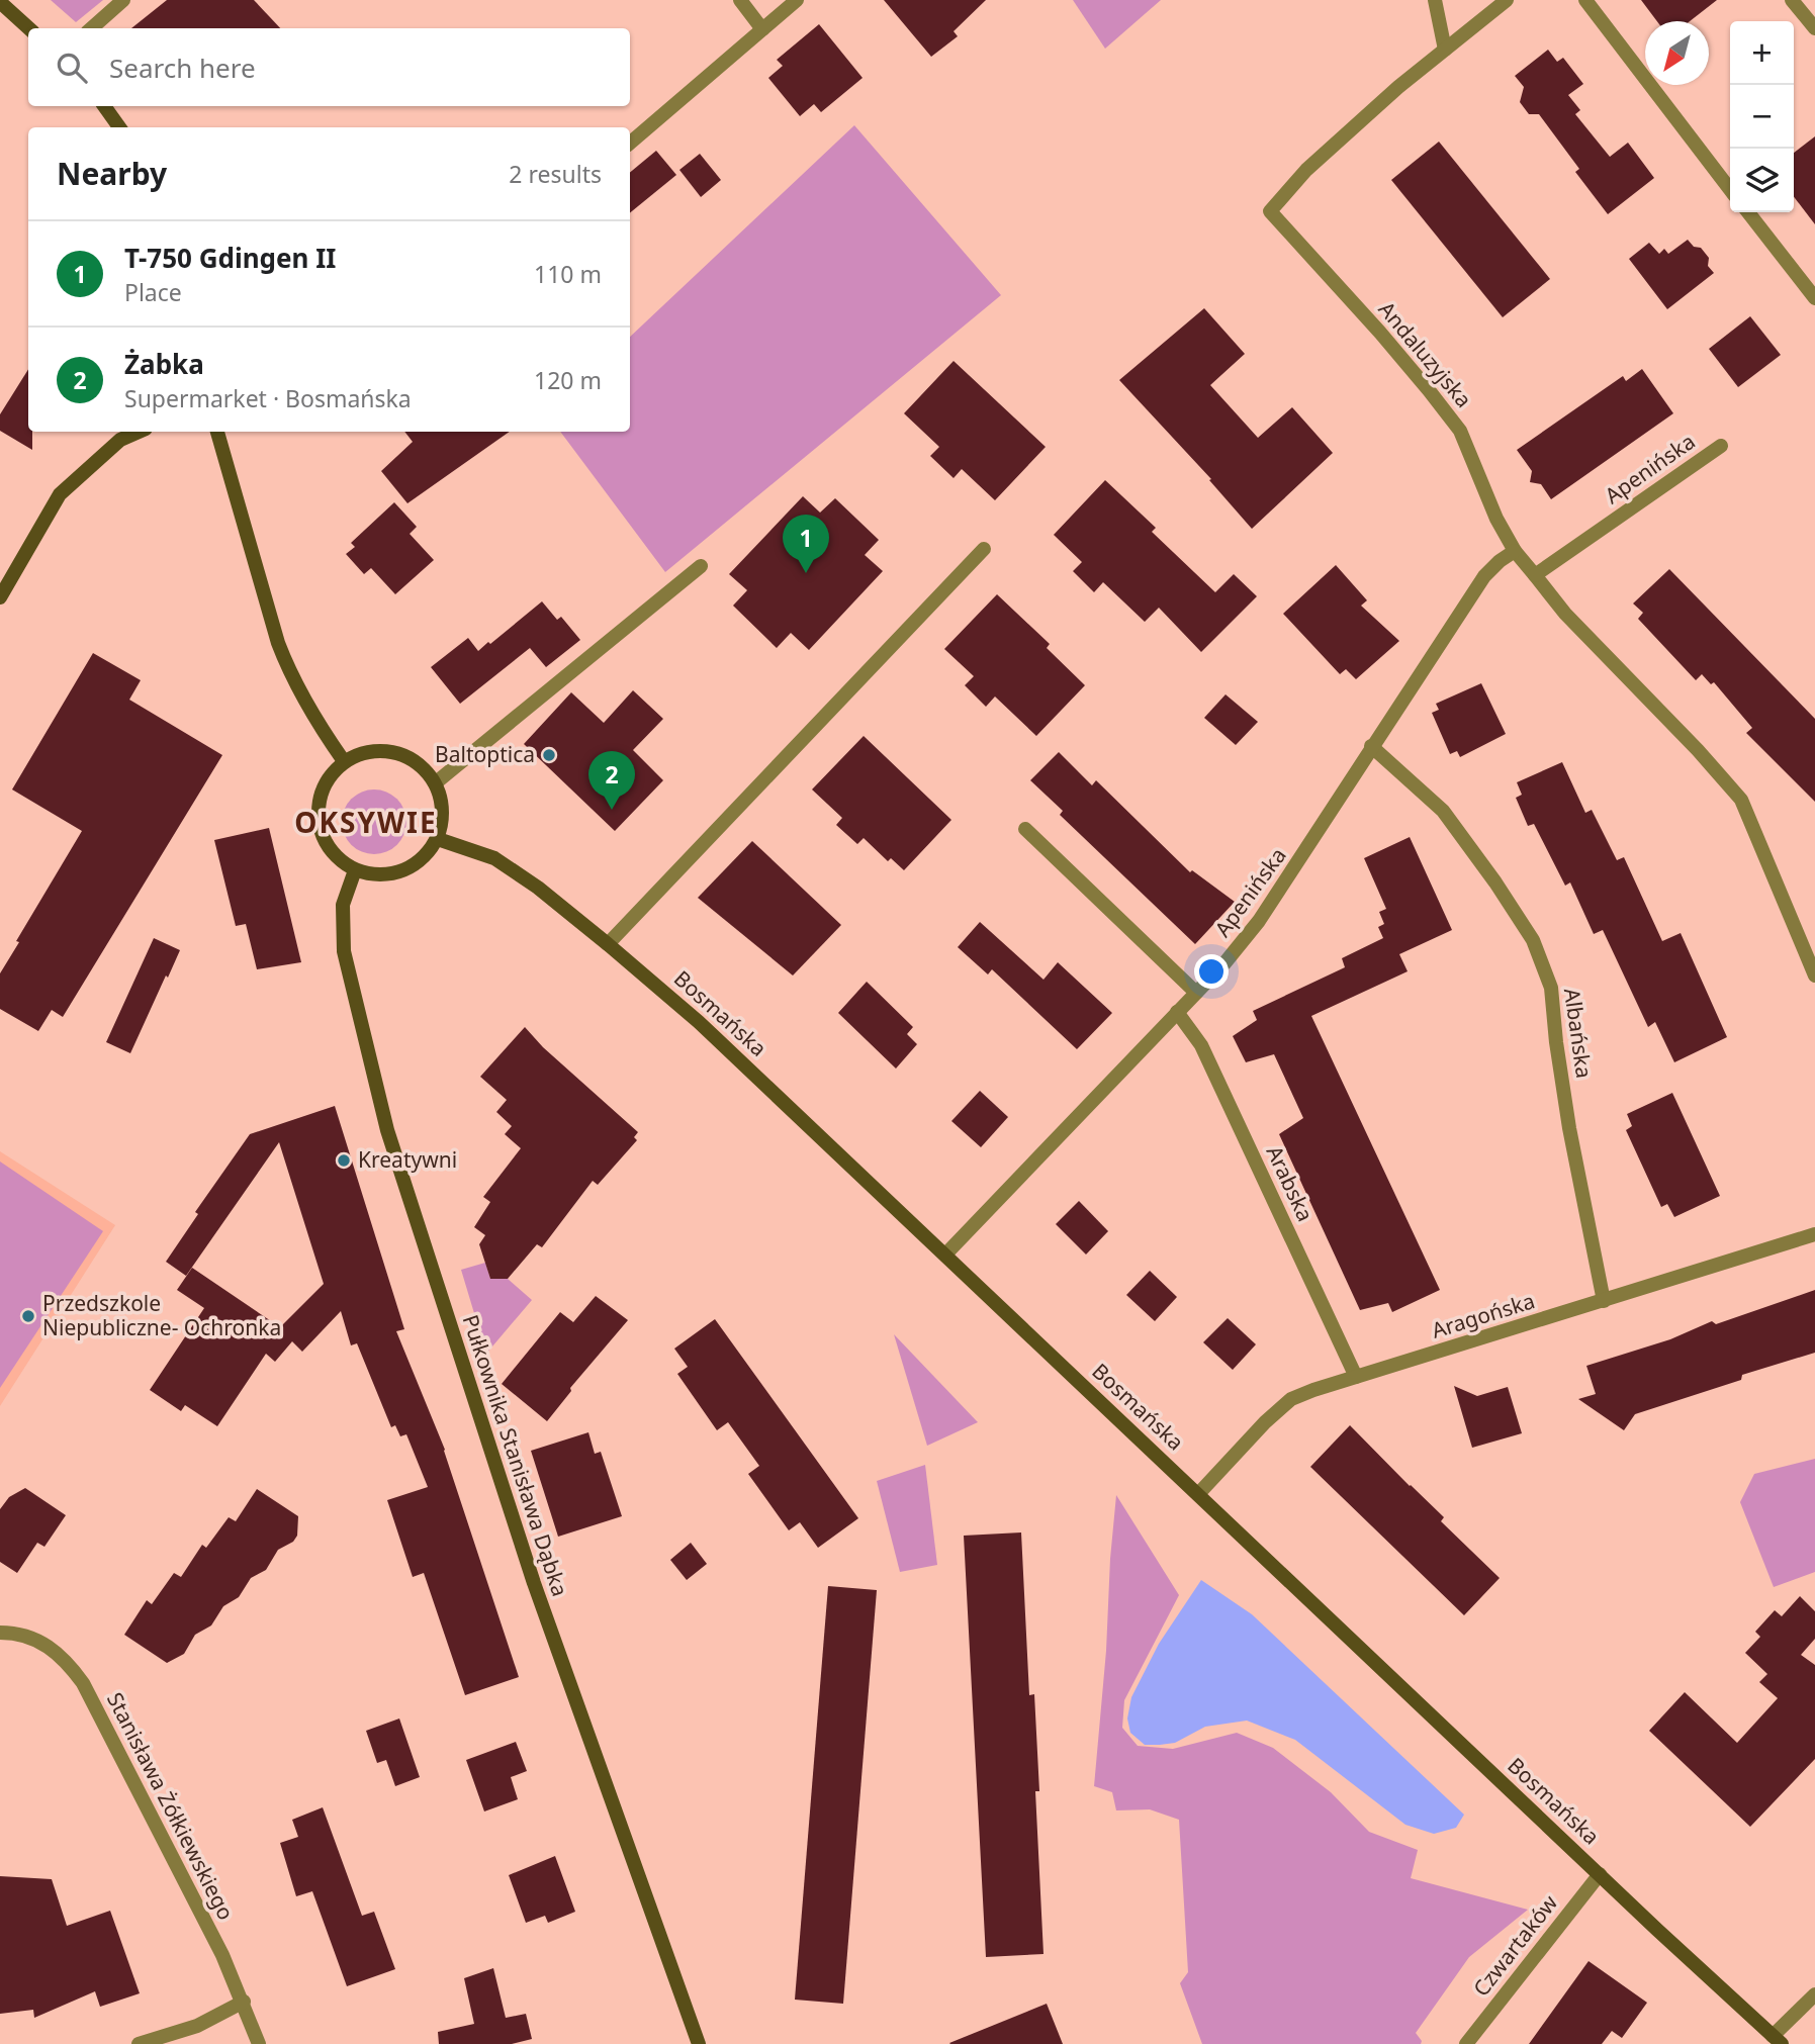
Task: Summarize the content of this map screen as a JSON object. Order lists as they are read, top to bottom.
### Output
{
  "streets": {
    "street": [
      "Andaluzyjska",
      "Apenińska",
      "Bosmańska",
      "Albańska",
      "Arabska",
      "Aragońska",
      "Pułkownika Stanisława Dąbka",
      "Stanisława Żółkiewskiego",
      "Czwartaków"
    ]
  },
  "crossings": [
    ["Andaluzyjska", "Apenińska"],
    ["Apenińska", "Bosmańska"],
    ["Apenińska", "Albańska"],
    ["Apenińska", "Arabska"],
    ["Bosmańska", "Aragońska"],
    ["Bosmańska", "Pułkownika Stanisława Dąbka"],
    ["Bosmańska", "Czwartaków"],
    ["Albańska", "Aragońska"],
    ["Arabska", "Aragońska"]
  ],
  "districts": ["OKSYWIE"],
  "places": ["Baltoptica", "Kreatywni", "Przedszkole Niepubliczne- Ochronka"],
  "north": "bottom left",
  "page": {
    "map_buttons": ["+", "−"],
    "search": "Search here",
    "heading": ["Nearby", "2 results"],
    "list": [
      {
        "mark": "1",
        "name": "T-750 Gdingen II",
        "note": "Place",
        "value": "110 m"
      },
      {
        "mark": "2",
        "name": "Żabka",
        "note": "Supermarket · Bosmańska",
        "value": "120 m"
      }
    ],
    "pins": ["1", "2"]
  }
}
